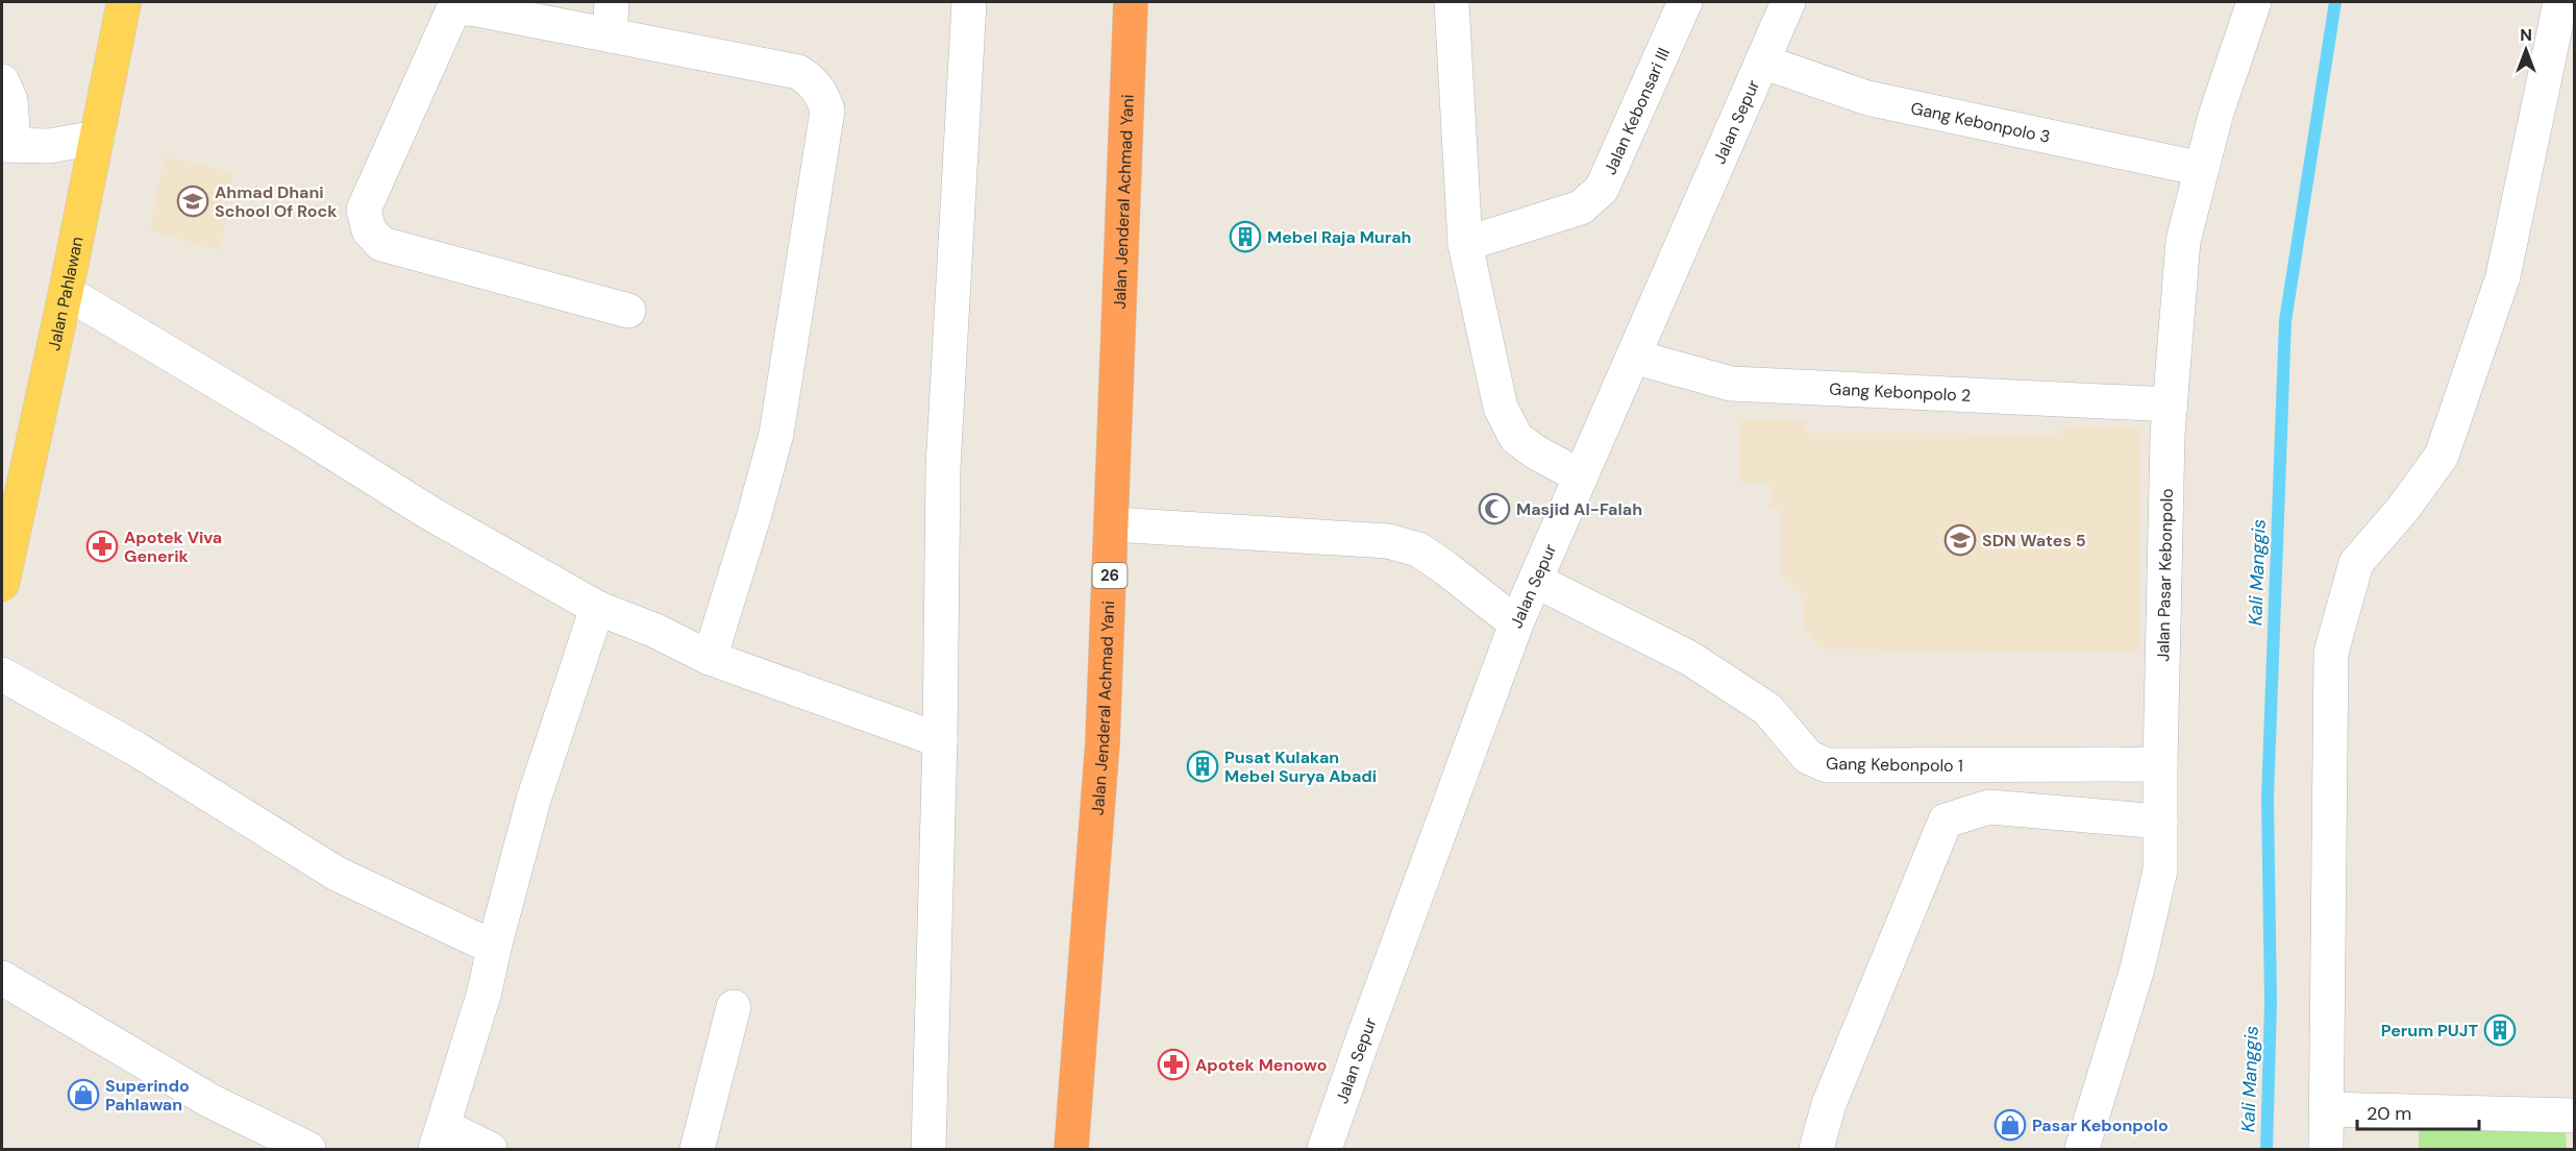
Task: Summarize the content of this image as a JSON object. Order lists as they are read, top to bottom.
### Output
{
  "streets": {
    "highway": ["Jalan Jenderal Achmad Yani", "26"],
    "main road": ["Jalan Pahlawan"],
    "street": [
      "Jalan Kebonsari III",
      "Jalan Sepur",
      "Gang Kebonpolo 3",
      "Gang Kebonpolo 2",
      "Jalan Pasar Kebonpolo",
      "Gang Kebonpolo 1"
    ]
  },
  "crossings": [
    ["Jalan Sepur", "Gang Kebonpolo 3"],
    ["Jalan Sepur", "Gang Kebonpolo 2"],
    ["Jalan Sepur", "Gang Kebonpolo 1"],
    ["Gang Kebonpolo 3", "Jalan Pasar Kebonpolo"],
    ["Gang Kebonpolo 2", "Jalan Pasar Kebonpolo"],
    ["Jalan Pasar Kebonpolo", "Gang Kebonpolo 1"]
  ],
  "water": ["Kali Manggis"],
  "places": {
    "school or university": ["Ahmad Dhani School Of Rock", "SDN Wates 5"],
    "building": ["Mebel Raja Murah", "Pusat Kulakan Mebel Surya Abadi", "Perum PUJT"],
    "mosque": ["Masjid Al-Falah"],
    "pharmacy": ["Apotek Viva Generik", "Apotek Menowo"],
    "shop": ["Superindo Pahlawan", "Pasar Kebonpolo"]
  },
  "scale_bar": "20 m",
  "north": "top"
}
